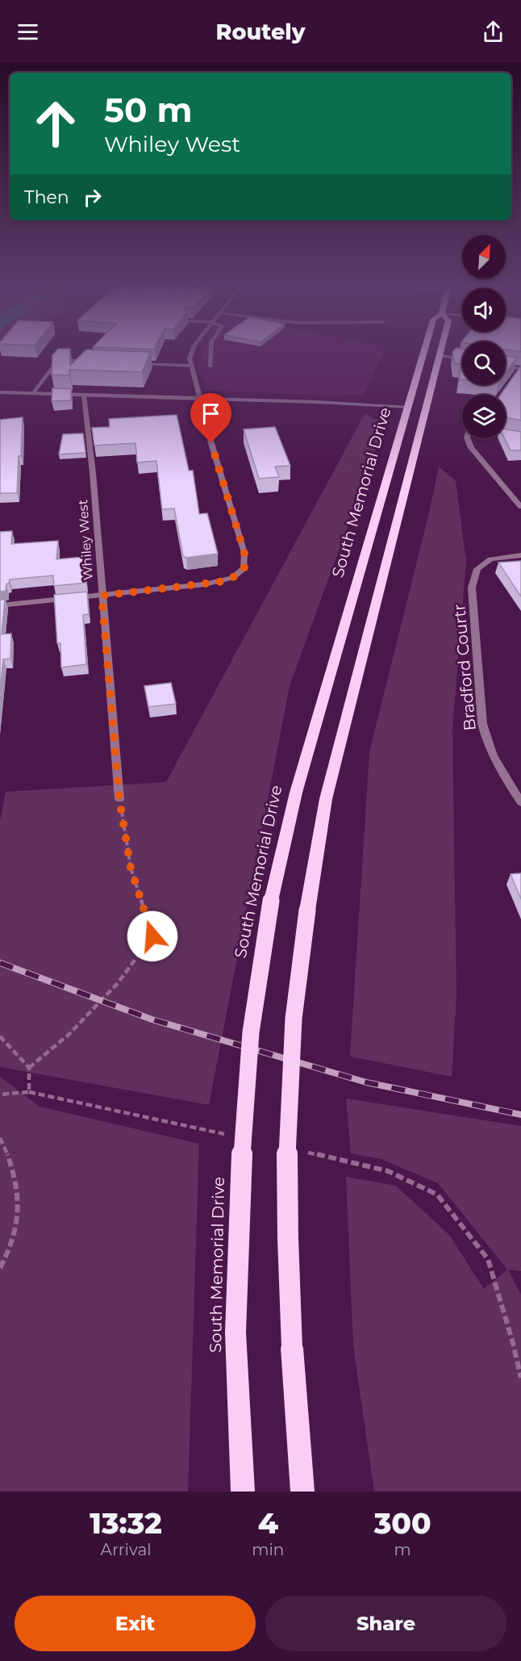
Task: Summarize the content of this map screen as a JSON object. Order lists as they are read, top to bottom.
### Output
{
  "streets": {
    "highway": ["South Memorial Drive"],
    "street": ["Whiley West", "Bradford Courtr"]
  },
  "north": "top right",
  "page": {
    "header": "Routely",
    "turn": ["50 m", "Whiley West"],
    "then": "Then",
    "eta": [
      "13:32",
      "Arrival",
      "4",
      "min",
      "300",
      "m"
    ],
    "buttons": ["Exit", "Share"]
  }
}
